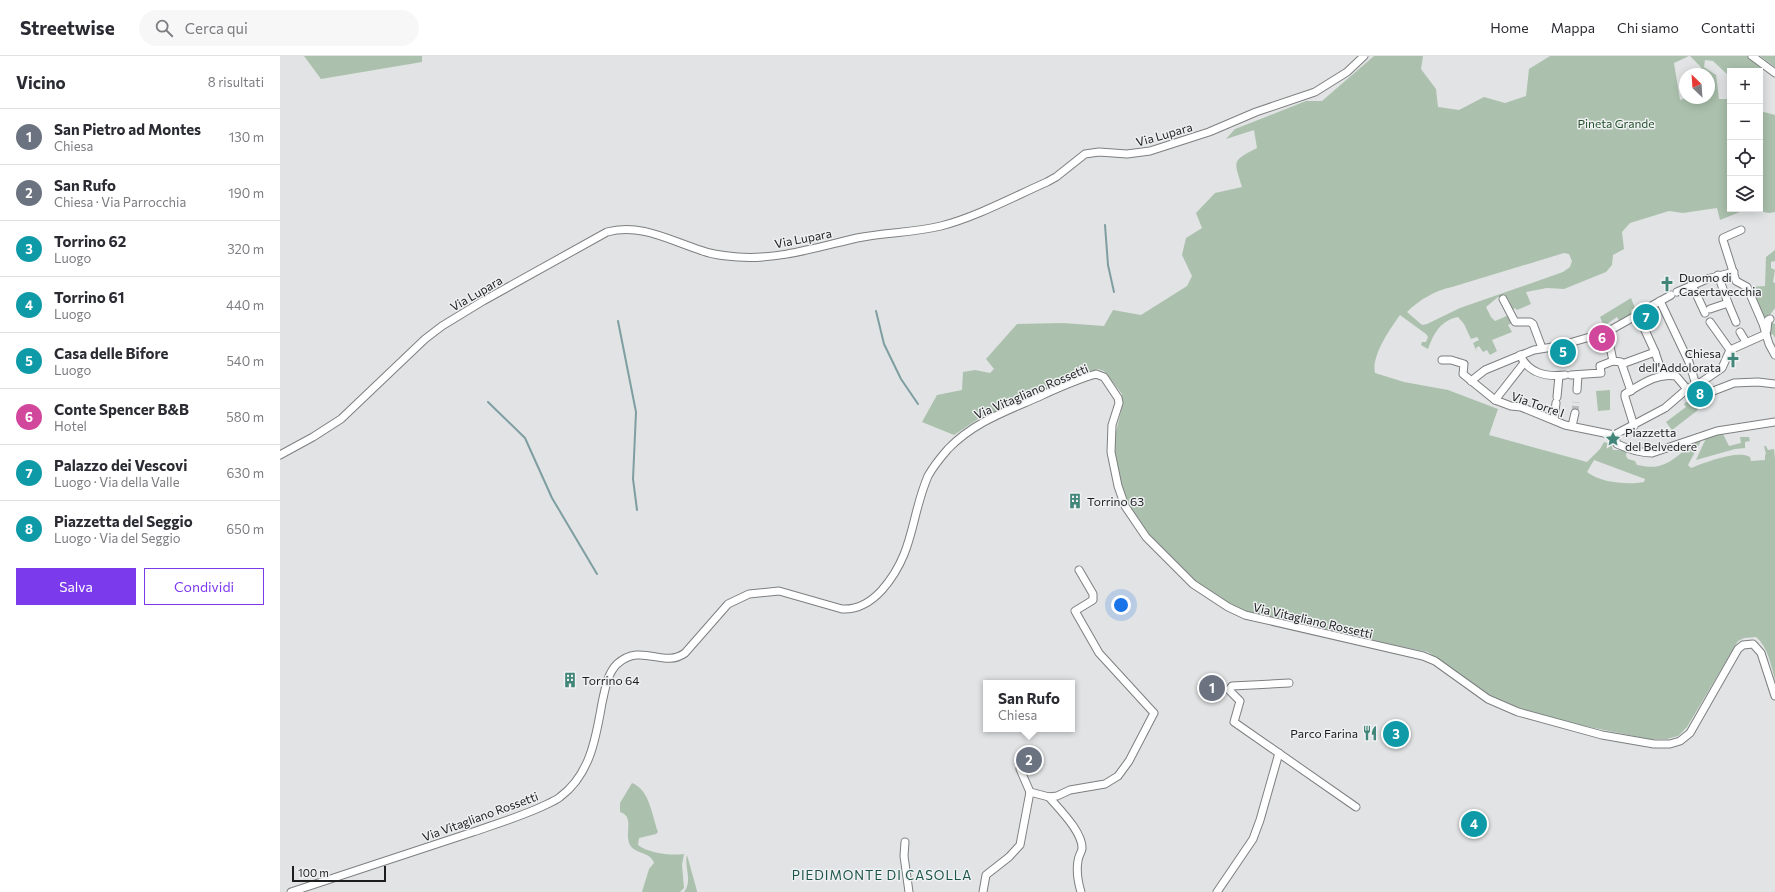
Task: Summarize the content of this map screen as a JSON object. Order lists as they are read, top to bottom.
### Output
{
  "streets": {
    "street": ["Via Lupara", "Via Vitagliano Rossetti", "Via Torre I"]
  },
  "districts": ["PIEDIMONTE DI CASOLLA"],
  "parks": ["Pineta Grande"],
  "places": {
    "church": ["Duomo di Casertavecchia", "Chiesa dell'Addolorata"],
    "place": ["Piazzetta del Belvedere"],
    "building": ["Torrino 63", "Torrino 64"],
    "restaurant": ["Parco Farina"]
  },
  "scale_bar": "100 m",
  "north": "top left",
  "page": {
    "header": "Streetwise",
    "search": "Cerca qui",
    "nav": [
      "Home",
      "Mappa",
      "Chi siamo",
      "Contatti"
    ],
    "heading": ["Vicino", "8 risultati"],
    "map_buttons": ["+", "−"],
    "list": [
      {
        "mark": "1",
        "name": "San Pietro ad Montes",
        "note": "Chiesa",
        "value": "130 m"
      },
      {
        "mark": "2",
        "name": "San Rufo",
        "note": "Chiesa · Via Parrocchia",
        "value": "190 m"
      },
      {
        "mark": "3",
        "name": "Torrino 62",
        "note": "Luogo",
        "value": "320 m"
      },
      {
        "mark": "4",
        "name": "Torrino 61",
        "note": "Luogo",
        "value": "440 m"
      },
      {
        "mark": "5",
        "name": "Casa delle Bifore",
        "note": "Luogo",
        "value": "540 m"
      },
      {
        "mark": "6",
        "name": "Conte Spencer B&B",
        "note": "Hotel",
        "value": "580 m"
      },
      {
        "mark": "7",
        "name": "Palazzo dei Vescovi",
        "note": "Luogo · Via della Valle",
        "value": "630 m"
      },
      {
        "mark": "8",
        "name": "Piazzetta del Seggio",
        "note": "Luogo · Via del Seggio",
        "value": "650 m"
      }
    ],
    "pins": [
      "7",
      "6",
      "5",
      "8",
      "1",
      "3",
      "2",
      "4"
    ],
    "buttons": ["Salva", "Condividi"],
    "popup": ["San Rufo", "Chiesa"],
    "scale": "100 m"
  }
}
